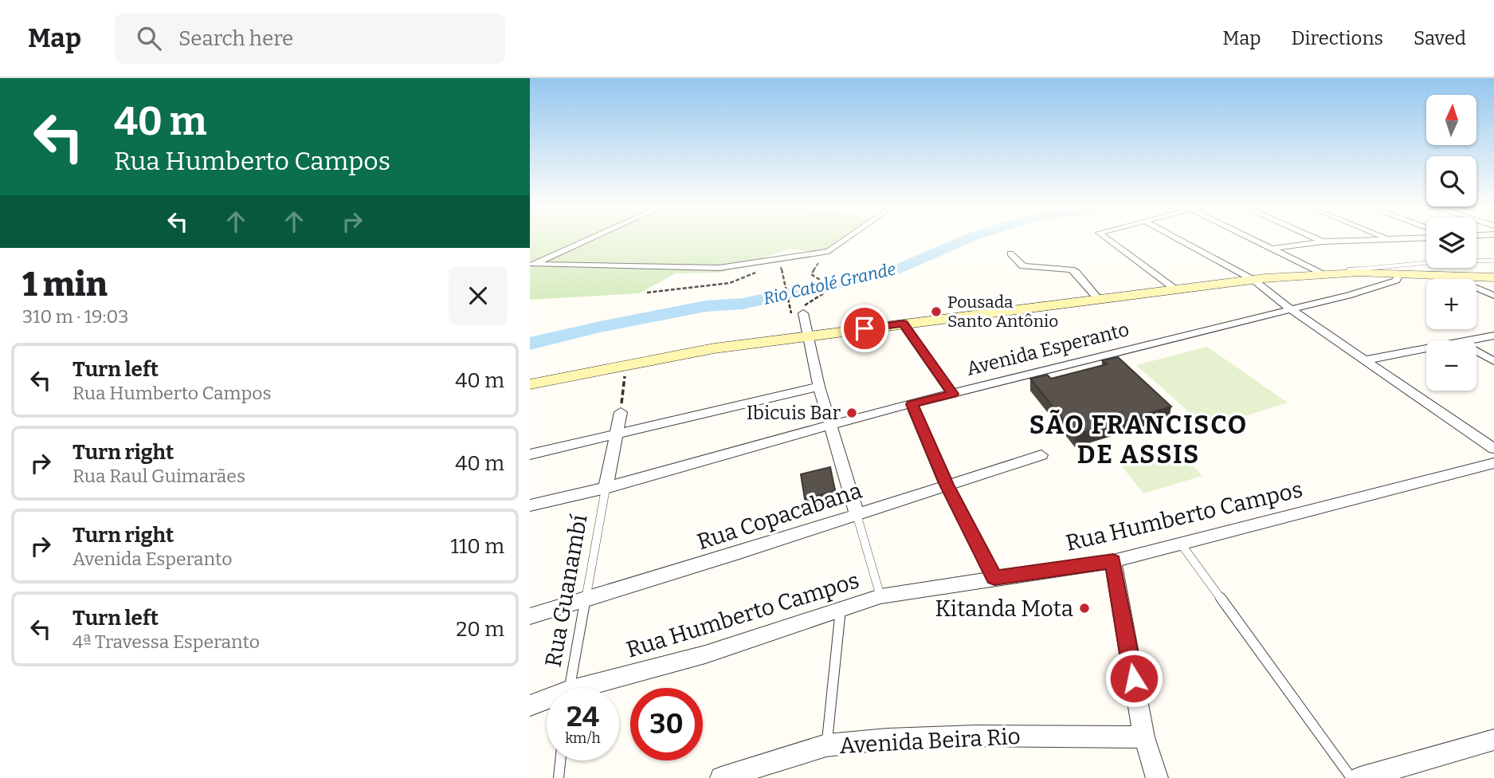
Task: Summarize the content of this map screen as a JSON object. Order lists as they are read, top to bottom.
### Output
{
  "streets": {
    "street": [
      "Avenida Esperanto",
      "Rua Copacabana",
      "Rua Humberto Campos",
      "Avenida Beira Rio"
    ],
    "lane": ["Rua Guanambí"]
  },
  "crossings": [
    ["Avenida Esperanto", "Rua Guanambí"],
    ["Rua Copacabana", "Rua Guanambí"]
  ],
  "districts": ["SÃO FRANCISCO DE ASSIS"],
  "water": ["Rio Catolé Grande"],
  "places": ["Pousada Santo Antônio", "Ibicuis Bar", "Kitanda Mota"],
  "north": "top",
  "page": {
    "header": "Map",
    "search": "Search here",
    "nav": ["Map", "Directions", "Saved"],
    "turn": ["40 m", "Rua Humberto Campos"],
    "map_buttons": ["+", "−"],
    "heading": ["1 min", "310 m · 19:03"],
    "list": [
      {
        "name": "Turn left",
        "note": "Rua Humberto Campos",
        "value": "40 m"
      },
      {
        "name": "Turn right",
        "note": "Rua Raul Guimarães",
        "value": "40 m"
      },
      {
        "name": "Turn right",
        "note": "Avenida Esperanto",
        "value": "110 m"
      },
      {
        "name": "Turn left",
        "note": "4ª Travessa Esperanto",
        "value": "20 m"
      }
    ],
    "speed": "24 km/h",
    "limit": "30"
  }
}
